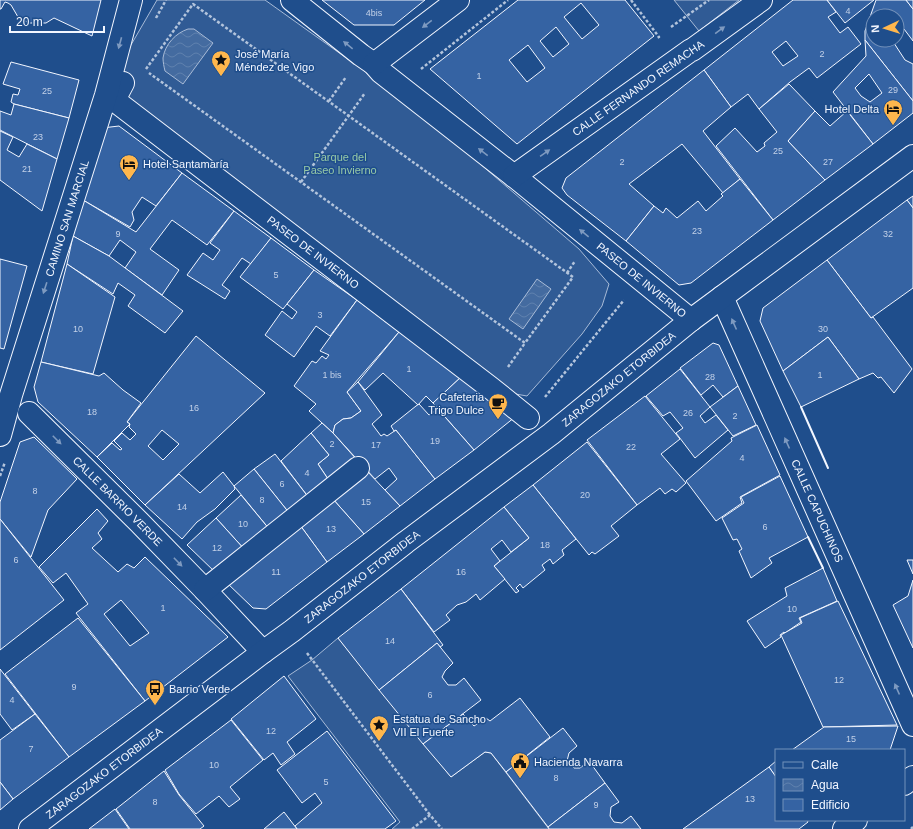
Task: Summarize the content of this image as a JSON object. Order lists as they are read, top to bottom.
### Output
{
  "streets": {
    "street": [
      "CALLE FERNANDO REMACHA",
      "CAMINO SAN MARCIAL",
      "PASEO DE INVIERNO",
      "ZARAGOZAKO ETORBIDEA",
      "CALLE BARRIO VERDE",
      "CALLE CAPUCHINOS"
    ]
  },
  "crossings": [
    ["CALLE FERNANDO REMACHA", "PASEO DE INVIERNO"],
    ["PASEO DE INVIERNO", "ZARAGOZAKO ETORBIDEA"],
    ["ZARAGOZAKO ETORBIDEA", "CALLE BARRIO VERDE"],
    ["ZARAGOZAKO ETORBIDEA", "CALLE CAPUCHINOS"]
  ],
  "one_way": [
    "CALLE FERNANDO REMACHA",
    "CAMINO SAN MARCIAL",
    "CALLE BARRIO VERDE",
    "CALLE CAPUCHINOS"
  ],
  "parks": ["Parque del Paseo Invierno"],
  "places": {
    "place": ["José María Méndez de Vigo", "Estatua de Sancho VII El Fuerte"],
    "hotel": ["Hotel Delta", "Hotel Santamaría"],
    "cafe": ["Cafeteria Trigo Dulce"],
    "bus stop": ["Barrio Verde"],
    "public building": ["Hacienda Navarra"]
  },
  "house_numbers": [
    "4",
    "4bis",
    "2",
    "1",
    "29",
    "25",
    "23",
    "25",
    "2",
    "27",
    "21",
    "23",
    "9",
    "32",
    "5",
    "3",
    "10",
    "30",
    "1",
    "1 bis",
    "1",
    "28",
    "16",
    "18",
    "26",
    "2",
    "19",
    "2",
    "17",
    "22",
    "4",
    "4",
    "6",
    "8",
    "20",
    "8",
    "15",
    "14",
    "10",
    "6",
    "13",
    "18",
    "12",
    "6",
    "11",
    "16",
    "1",
    "10",
    "14",
    "12",
    "9",
    "6",
    "4",
    "12",
    "15",
    "7",
    "10",
    "8",
    "5",
    "13",
    "8",
    "9"
  ],
  "legend": ["Calle", "Agua", "Edificio"],
  "scale_bar": "20 m",
  "north": "left"
}
